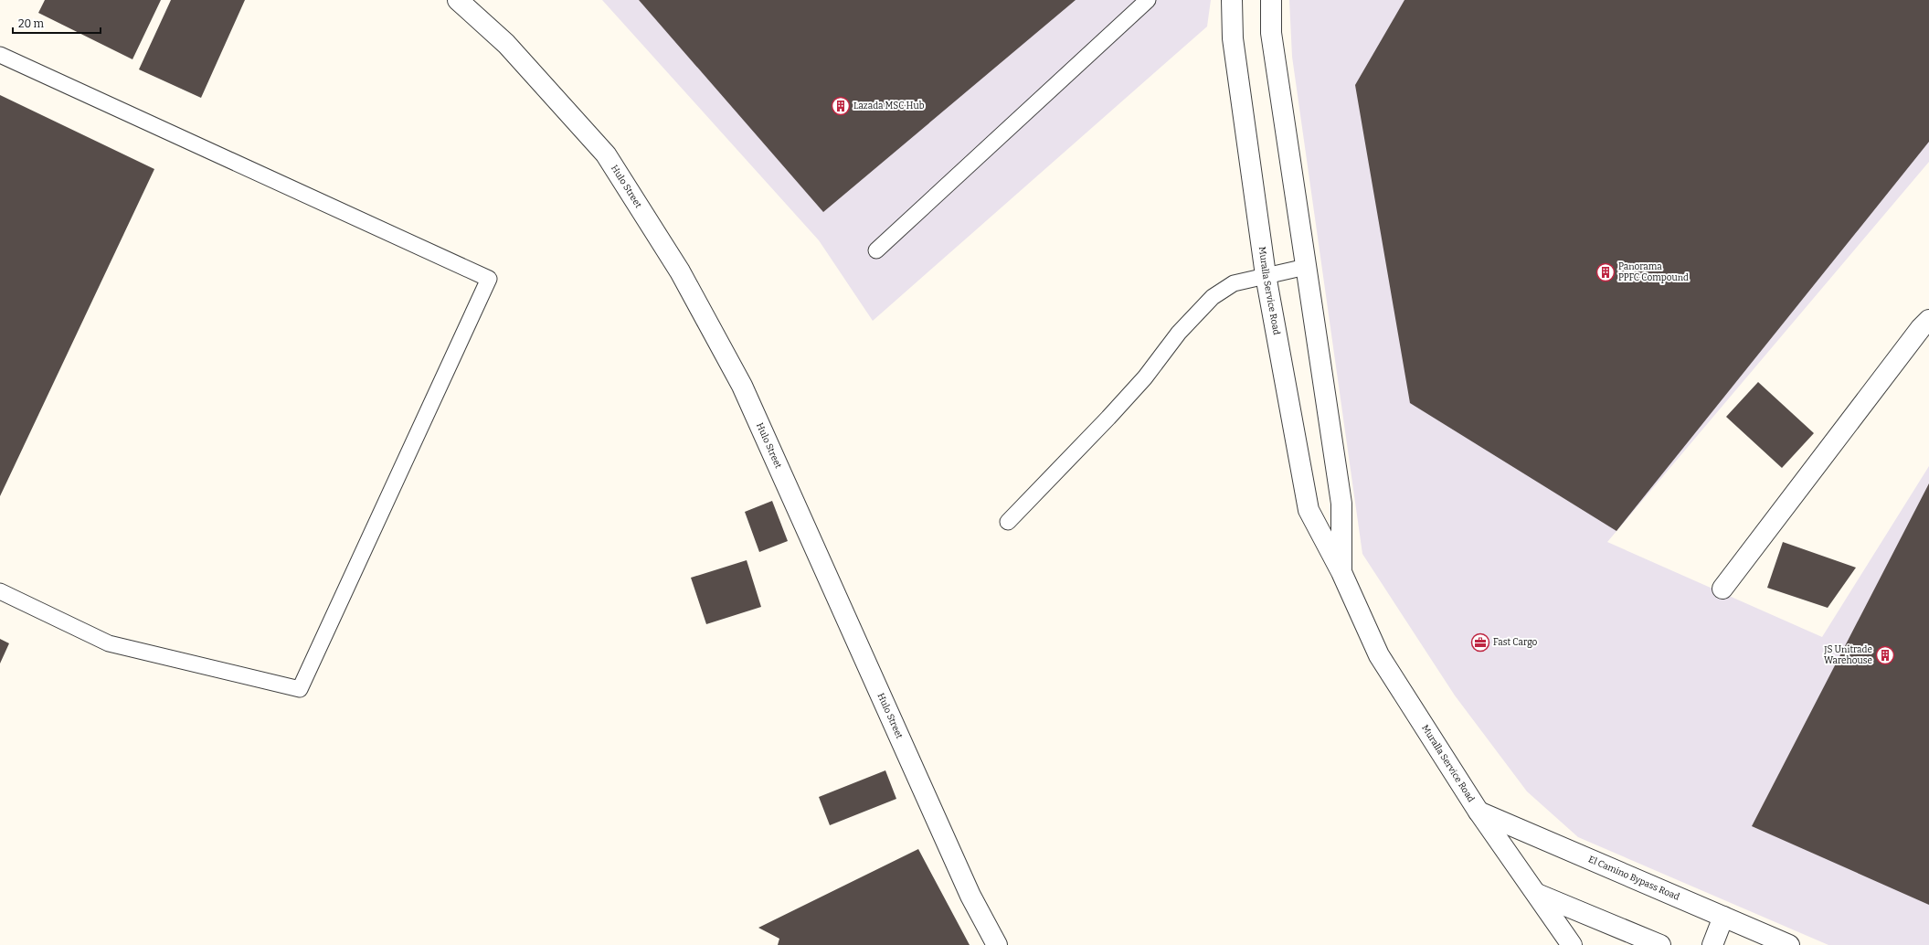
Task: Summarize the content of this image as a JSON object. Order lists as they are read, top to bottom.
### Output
{
  "streets": {
    "street": ["Hulo Street", "Muralla Service Road", "El Camino Bypass Road"]
  },
  "crossings": [
    ["Muralla Service Road", "El Camino Bypass Road"]
  ],
  "places": {
    "building": ["Lazada MSC Hub", "Panorama PPFC Compound", "JS Unitrade Warehouse"],
    "office": ["Fast Cargo"]
  },
  "scale_bar": "20 m"
}
